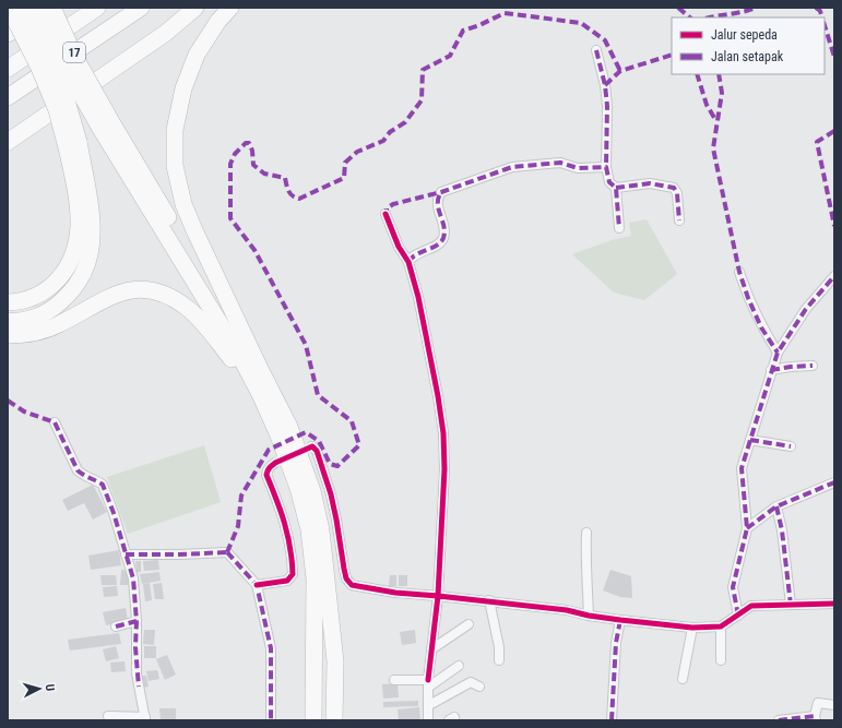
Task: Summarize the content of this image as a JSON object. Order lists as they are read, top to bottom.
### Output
{
  "streets": {
    "highway": ["17"]
  },
  "legend": ["Jalur sepeda", "Jalan setapak"],
  "north": "right"
}
